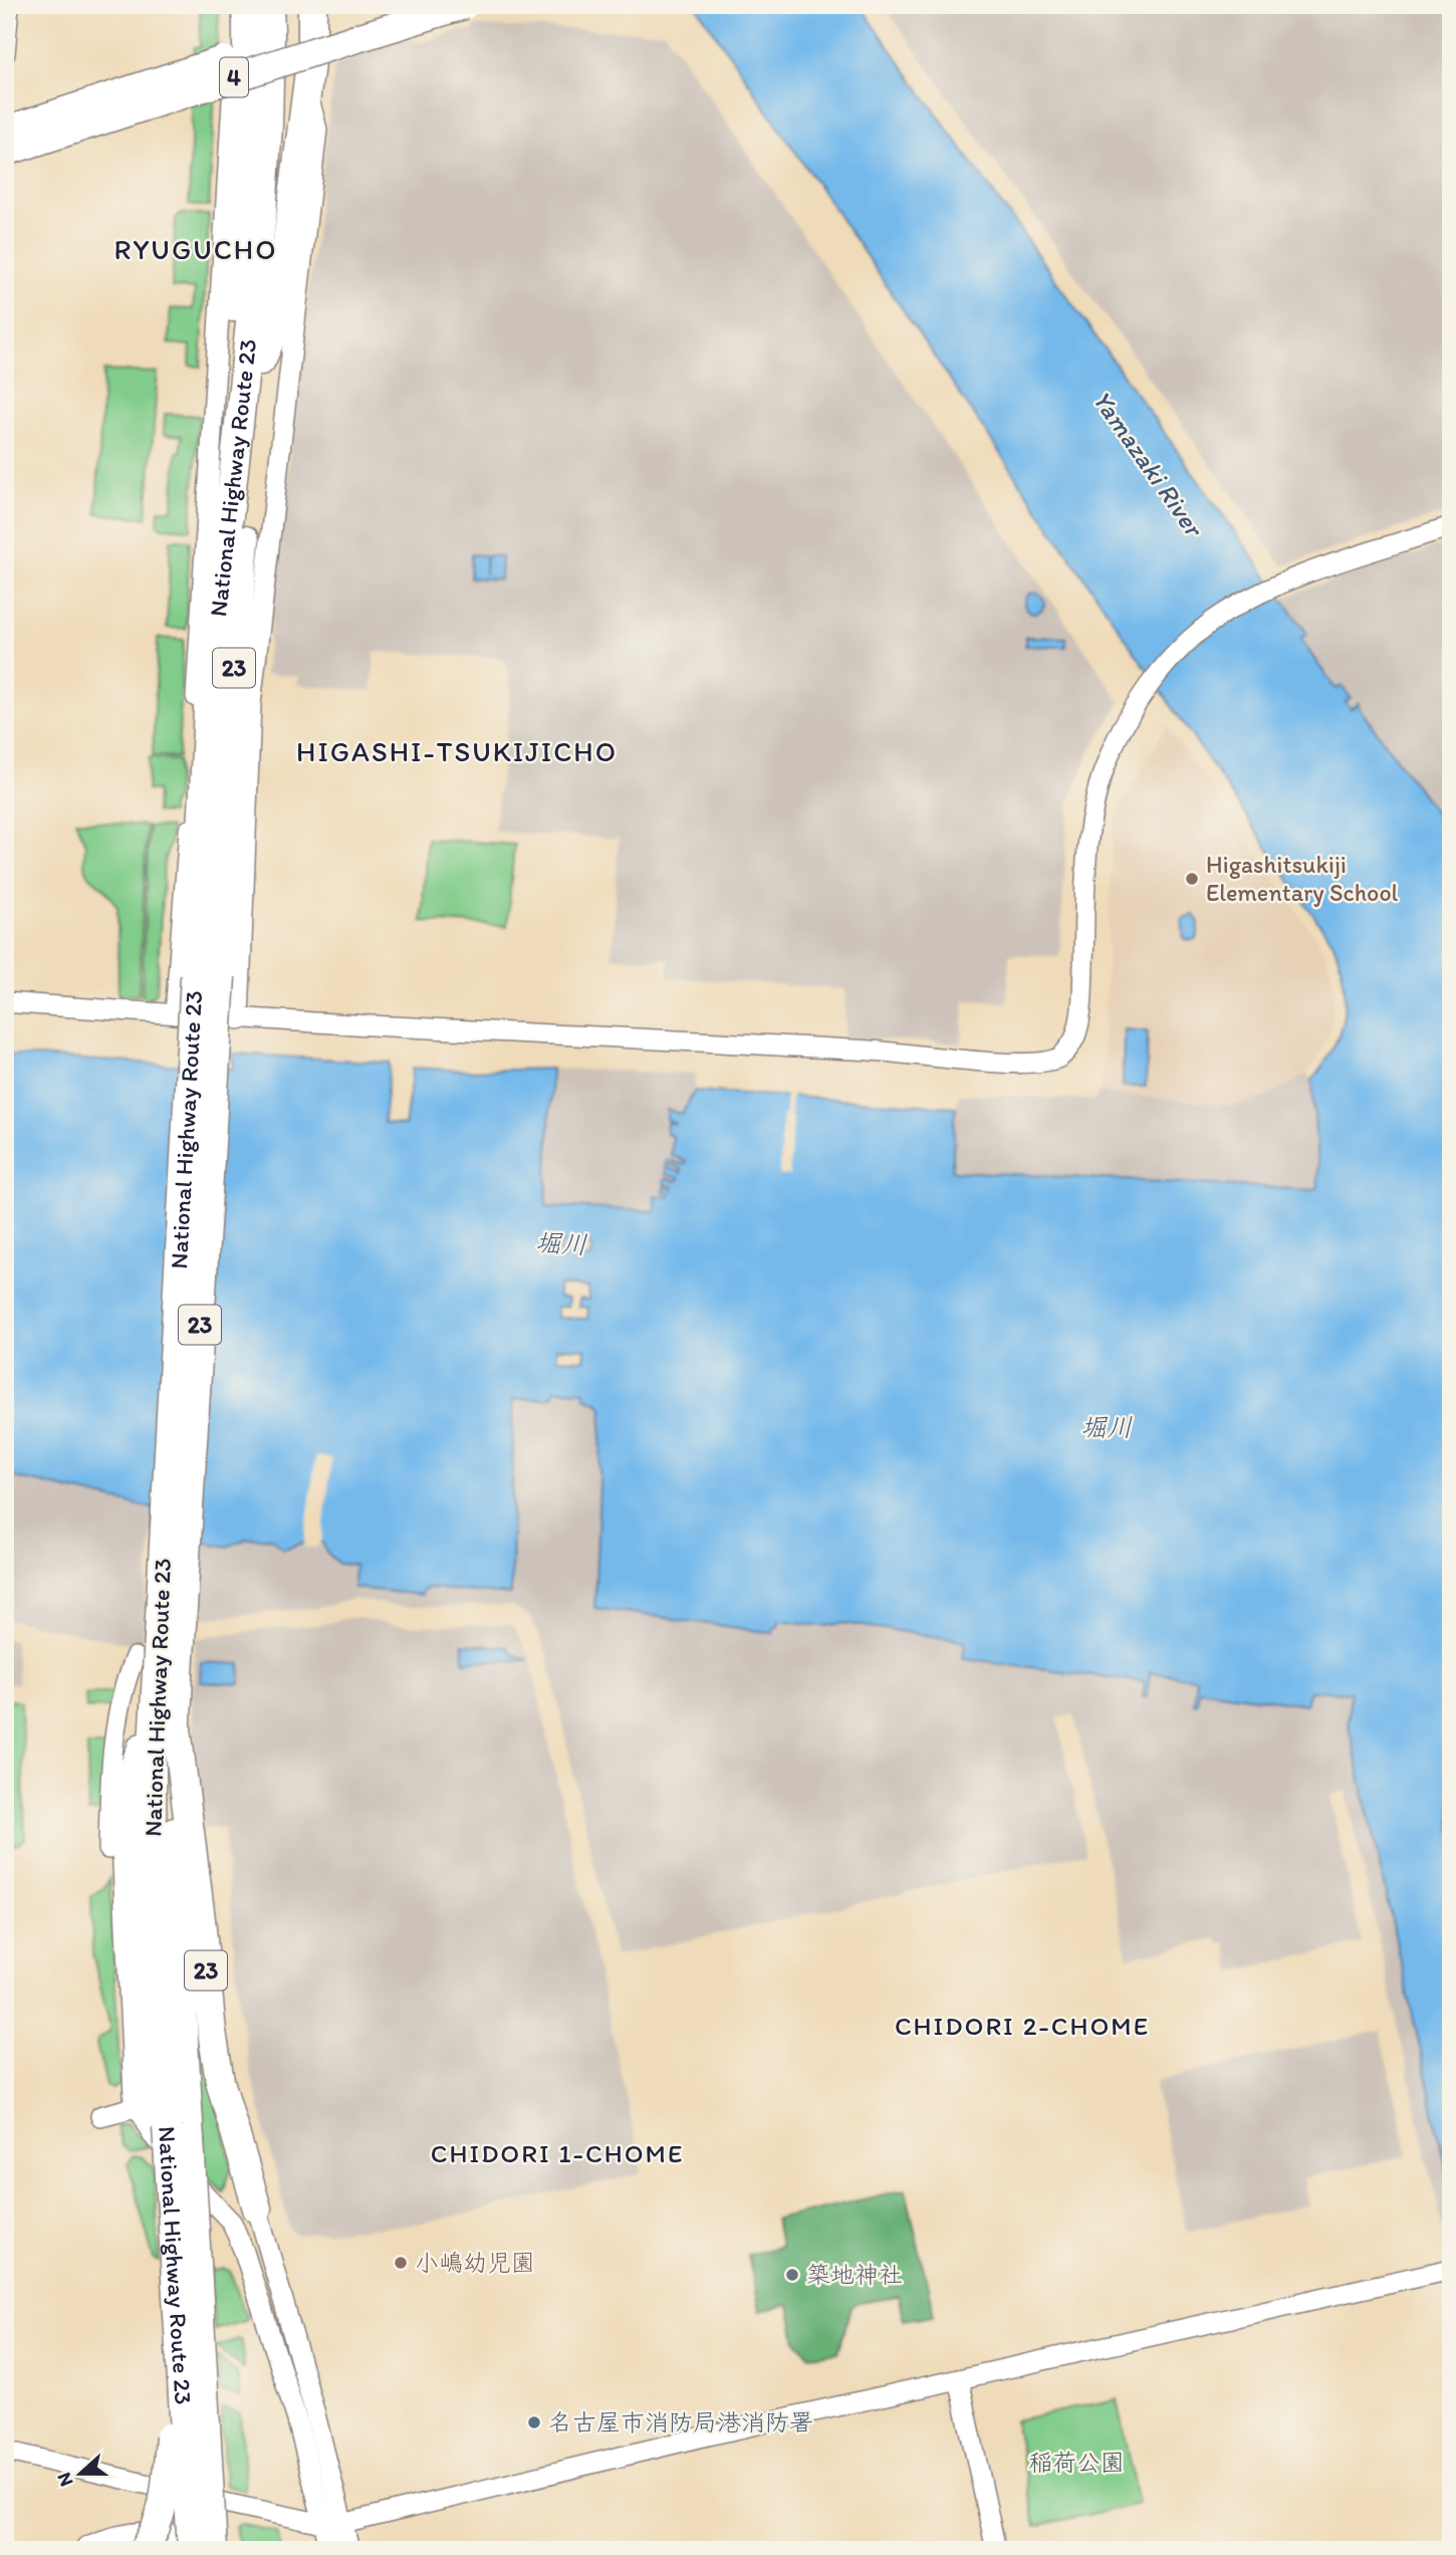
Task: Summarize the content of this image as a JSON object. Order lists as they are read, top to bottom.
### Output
{
  "streets": {
    "highway": ["4", "National Highway Route 23", "23"]
  },
  "crossings": [
    ["National Highway Route 23", "23"]
  ],
  "districts": [
    "RYUGUCHO",
    "HIGASHI-TSUKIJICHO",
    "CHIDORI 2-CHOME",
    "CHIDORI 1-CHOME"
  ],
  "water": ["Yamazaki River", "堀川"],
  "parks": ["稲荷公園"],
  "places": [
    "Higashitsukiji Elementary School",
    "小嶋幼児園",
    "築地神社",
    "名古屋市消防局港消防署"
  ],
  "north": "left"
}
